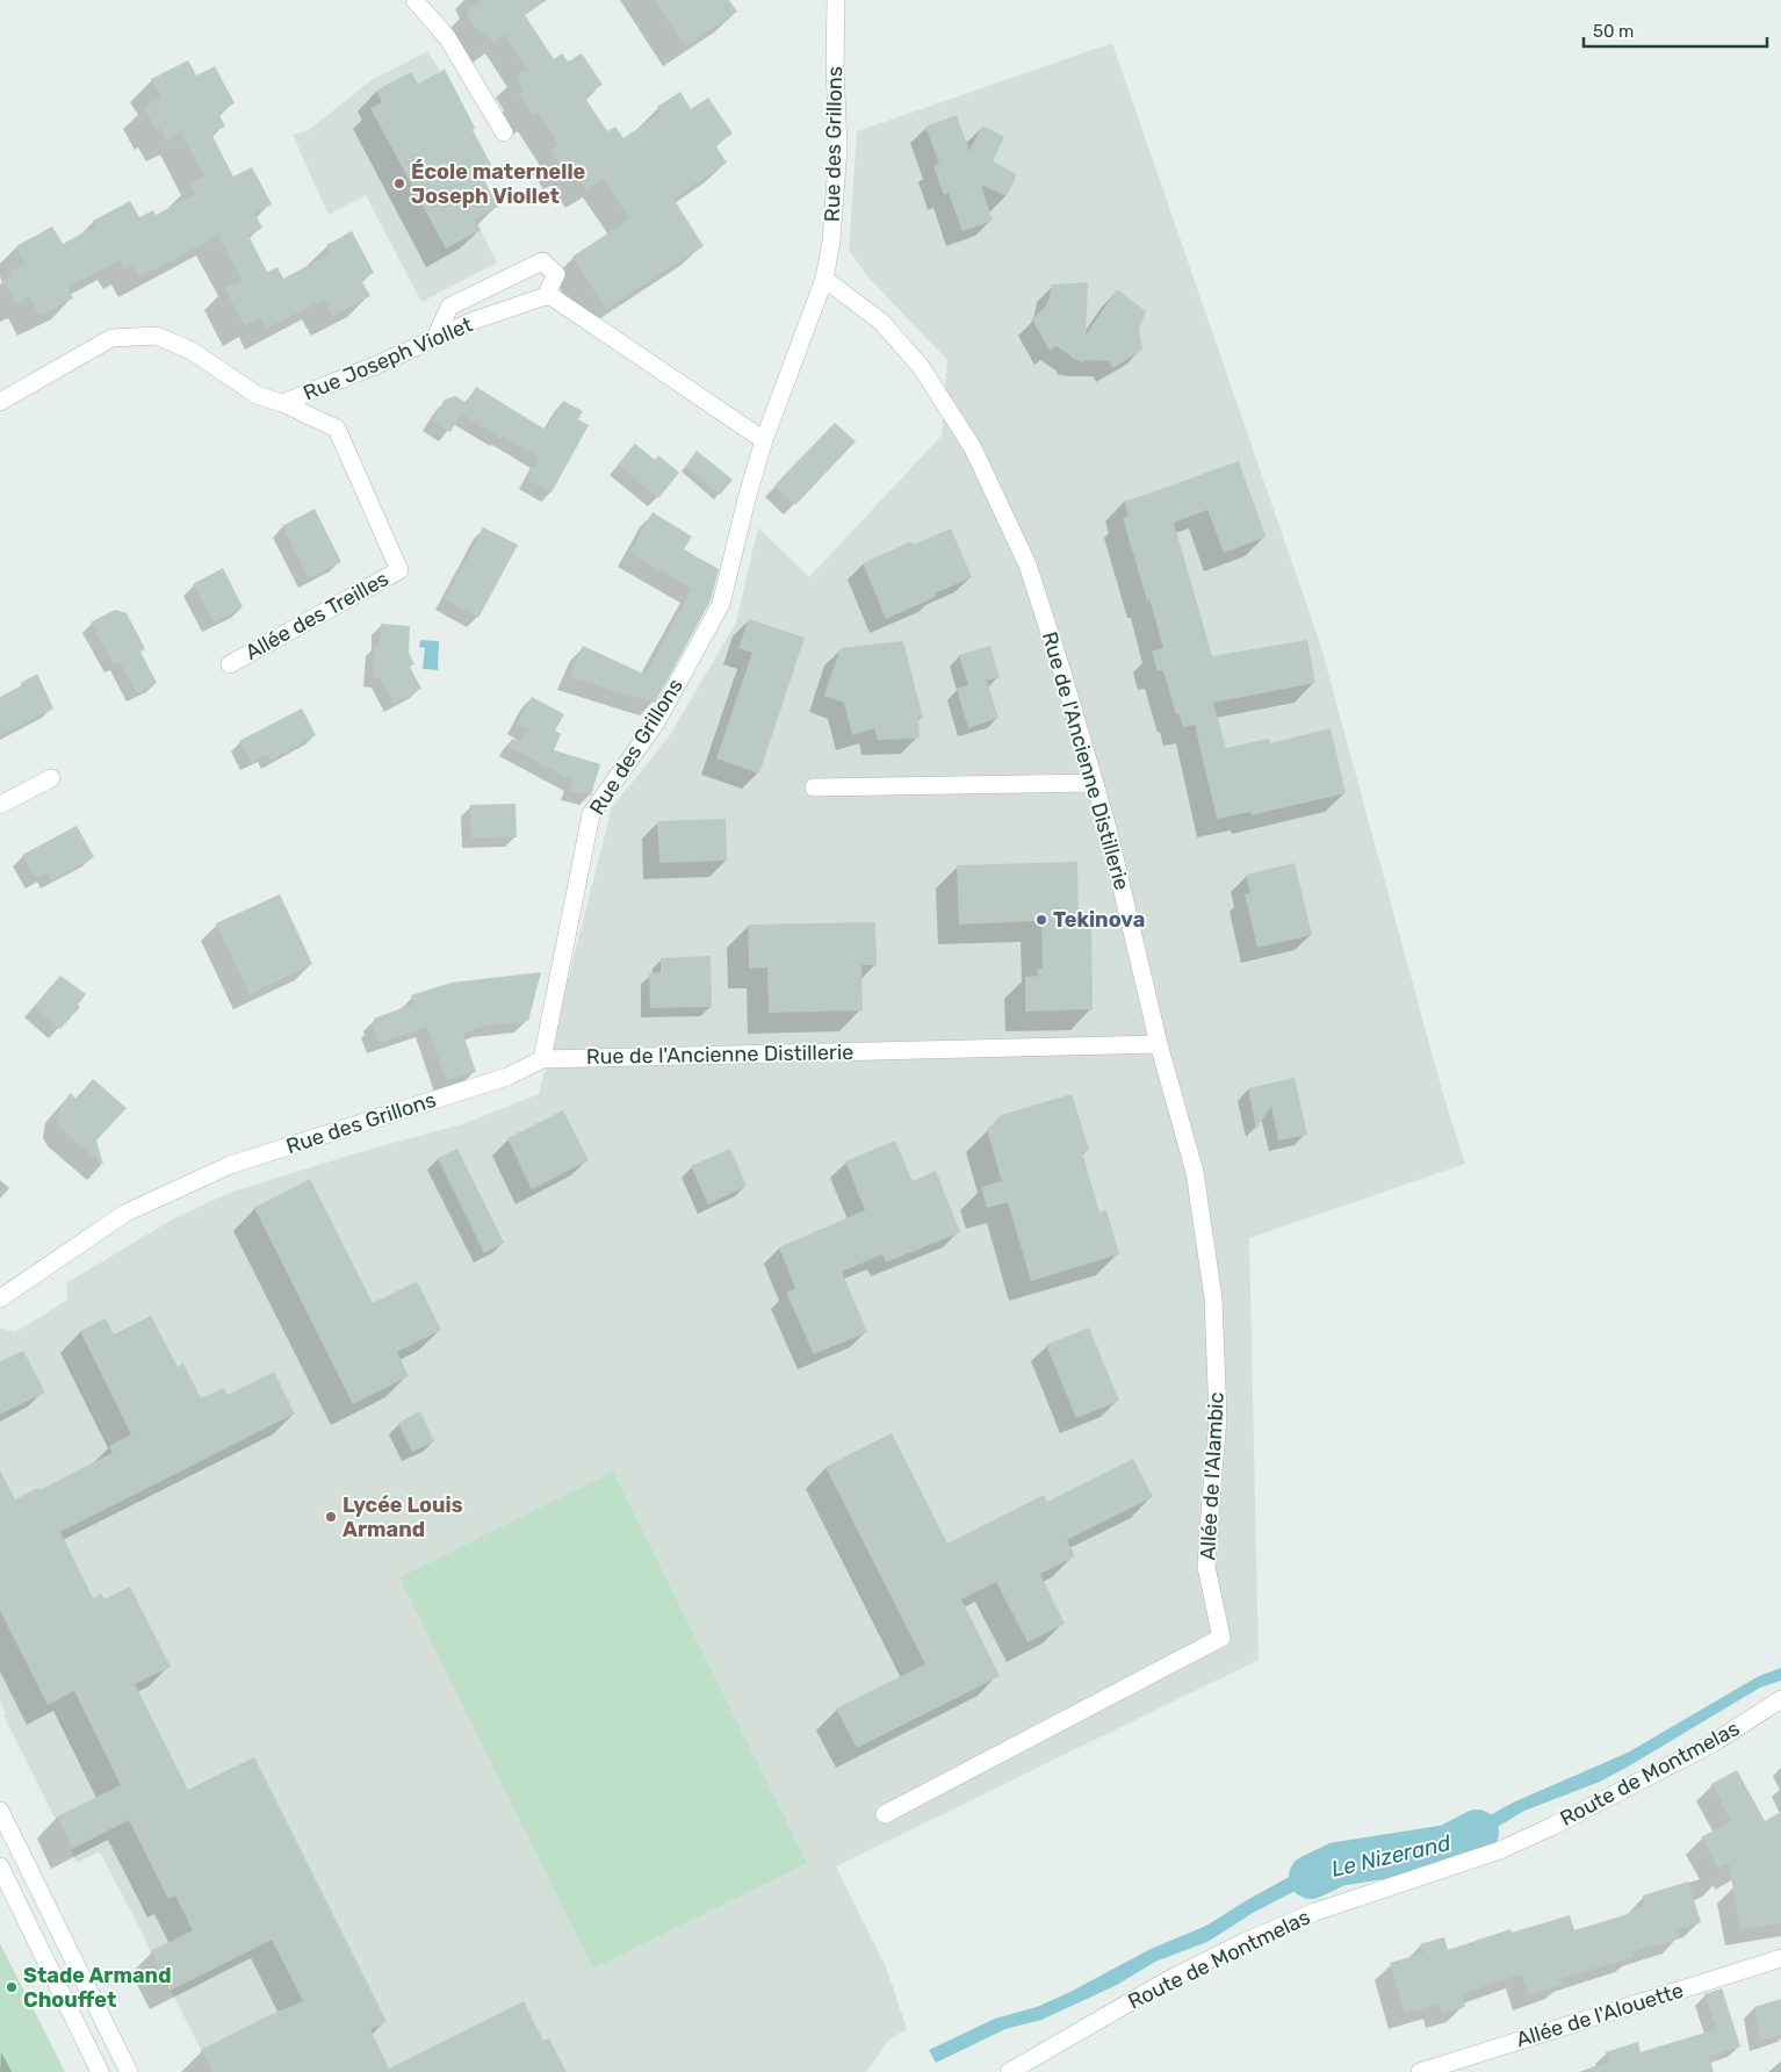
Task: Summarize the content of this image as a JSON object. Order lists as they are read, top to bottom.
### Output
{
  "streets": {
    "street": [
      "Rue des Grillons",
      "Rue Joseph Viollet",
      "Allée des Treilles",
      "Rue de l'Ancienne Distillerie",
      "Allée de l'Alambic",
      "Route de Montmelas",
      "Allée de l'Alouette"
    ]
  },
  "crossings": [
    ["Rue des Grillons", "Rue de l'Ancienne Distillerie"],
    ["Rue Joseph Viollet", "Allée des Treilles"],
    ["Rue de l'Ancienne Distillerie", "Allée de l'Alambic"]
  ],
  "water": ["Le Nizerand"],
  "places": [
    "École maternelle Joseph Viollet",
    "Tekinova",
    "Lycée Louis Armand",
    "Stade Armand Chouffet"
  ],
  "scale_bar": "50 m"
}
